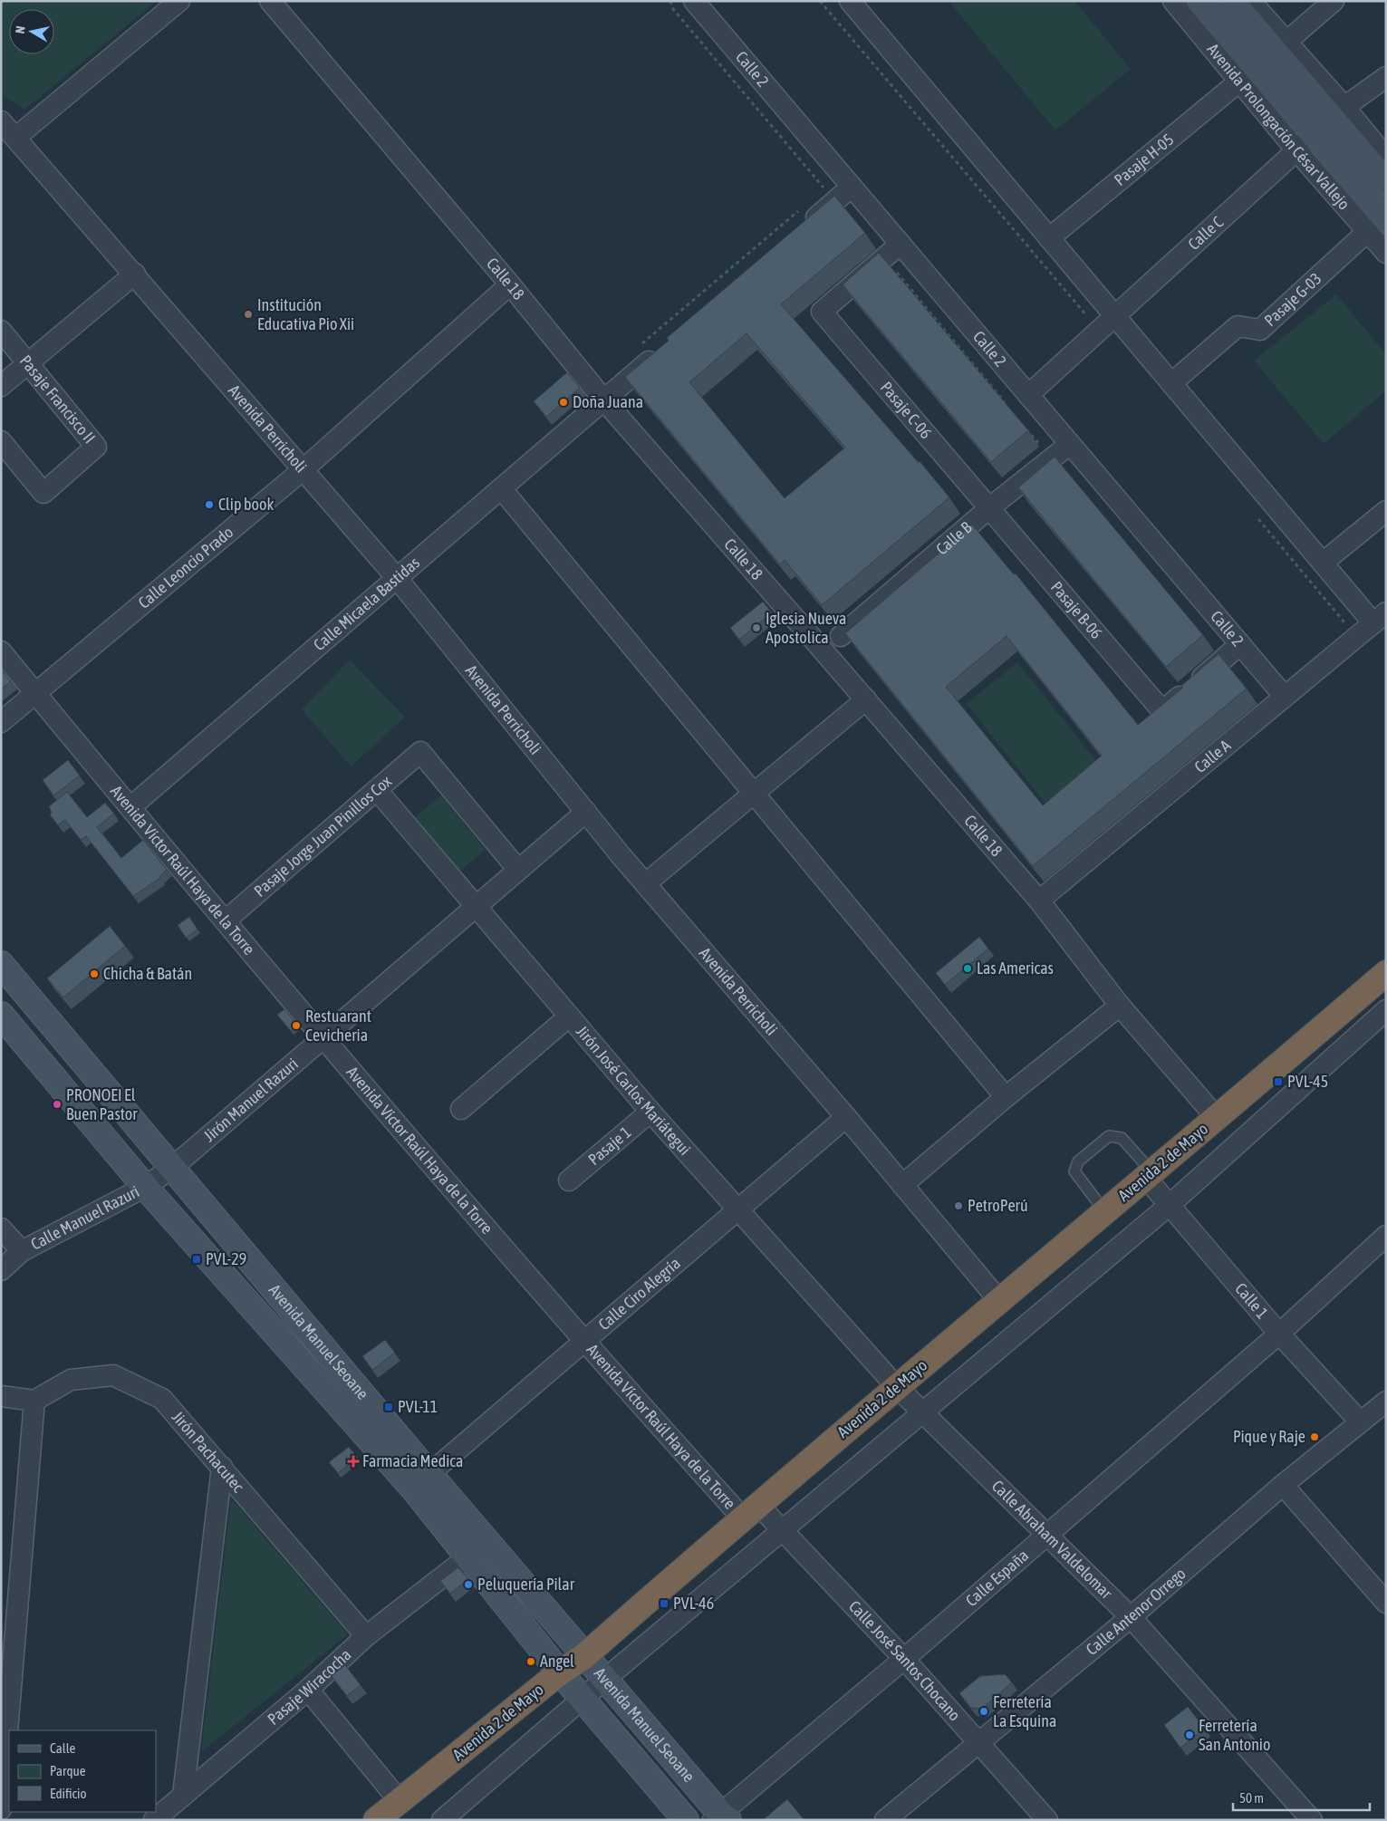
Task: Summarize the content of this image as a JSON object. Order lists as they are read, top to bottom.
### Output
{
  "streets": {
    "highway": ["Avenida 2 de Mayo"],
    "street": [
      "Calle 2",
      "Avenida Prolongación César Vallejo",
      "Pasaje H-05",
      "Calle C",
      "Calle 18",
      "Pasaje G-03",
      "Pasaje Francisco II",
      "Pasaje C-06",
      "Avenida Perricholi",
      "Calle B",
      "Calle Leoncio Prado",
      "Calle Micaela Bastidas",
      "Pasaje B-06",
      "Calle A",
      "Pasaje Jorge Juan Pinillos Cox",
      "Avenida Víctor Raúl Haya de la Torre",
      "Jirón José Carlos Mariátegui",
      "Jirón Manuel Razuri",
      "Pasaje 1",
      "Calle Manuel Razuri",
      "Calle Ciro Alegría",
      "Calle 1",
      "Avenida Manuel Seoane",
      "Jirón Pachacutec",
      "Calle Abraham Valdelomar",
      "Calle España",
      "Calle Antenor Orrego",
      "Calle José Santos Chocano",
      "Pasaje Wiracocha"
    ]
  },
  "crossings": [
    ["Calle 2", "Calle C"],
    ["Calle 2", "Calle B"],
    ["Calle 2", "Pasaje B-06"],
    ["Calle 2", "Calle A"],
    ["Avenida Prolongación César Vallejo", "Pasaje H-05"],
    ["Avenida Prolongación César Vallejo", "Calle C"],
    ["Avenida Prolongación César Vallejo", "Pasaje G-03"],
    ["Calle 18", "Calle Leoncio Prado"],
    ["Calle 18", "Calle Micaela Bastidas"],
    ["Calle 18", "Calle A"],
    ["Calle 18", "Avenida 2 de Mayo"],
    ["Pasaje C-06", "Calle B"],
    ["Pasaje C-06", "Pasaje B-06"],
    ["Avenida Perricholi", "Calle Leoncio Prado"],
    ["Avenida Perricholi", "Calle Micaela Bastidas"],
    ["Avenida Perricholi", "Jirón Manuel Razuri"],
    ["Avenida Perricholi", "Avenida 2 de Mayo"],
    ["Avenida Perricholi", "Calle Ciro Alegría"],
    ["Calle B", "Pasaje B-06"],
    ["Calle Leoncio Prado", "Avenida Víctor Raúl Haya de la Torre"],
    ["Calle Micaela Bastidas", "Avenida Víctor Raúl Haya de la Torre"],
    ["Pasaje Jorge Juan Pinillos Cox", "Avenida Víctor Raúl Haya de la Torre"],
    ["Pasaje Jorge Juan Pinillos Cox", "Jirón José Carlos Mariátegui"],
    ["Pasaje Jorge Juan Pinillos Cox", "Jirón Manuel Razuri"],
    ["Avenida Víctor Raúl Haya de la Torre", "Jirón Manuel Razuri"],
    ["Avenida Víctor Raúl Haya de la Torre", "Avenida 2 de Mayo"],
    ["Avenida Víctor Raúl Haya de la Torre", "Calle Ciro Alegría"],
    ["Avenida Víctor Raúl Haya de la Torre", "Calle José Santos Chocano"],
    ["Jirón José Carlos Mariátegui", "Jirón Manuel Razuri"],
    ["Jirón José Carlos Mariátegui", "Pasaje 1"],
    ["Jirón José Carlos Mariátegui", "Avenida 2 de Mayo"],
    ["Jirón José Carlos Mariátegui", "Calle Ciro Alegría"],
    ["Jirón José Carlos Mariátegui", "Calle Abraham Valdelomar"],
    ["Jirón Manuel Razuri", "Calle Manuel Razuri"],
    ["Jirón Manuel Razuri", "Avenida Manuel Seoane"],
    ["Avenida 2 de Mayo", "Calle 1"],
    ["Avenida 2 de Mayo", "Avenida Manuel Seoane"],
    ["Avenida 2 de Mayo", "Calle Abraham Valdelomar"],
    ["Avenida 2 de Mayo", "Calle José Santos Chocano"],
    ["Calle Manuel Razuri", "Avenida Manuel Seoane"],
    ["Calle Ciro Alegría", "Avenida Manuel Seoane"],
    ["Calle 1", "Calle España"],
    ["Calle 1", "Calle Antenor Orrego"],
    ["Avenida Manuel Seoane", "Calle España"],
    ["Avenida Manuel Seoane", "Pasaje Wiracocha"],
    ["Jirón Pachacutec", "Pasaje Wiracocha"],
    ["Calle Abraham Valdelomar", "Calle España"],
    ["Calle Abraham Valdelomar", "Calle Antenor Orrego"],
    ["Calle España", "Calle José Santos Chocano"],
    ["Calle Antenor Orrego", "Calle José Santos Chocano"]
  ],
  "places": {
    "other": [
      "Institución Educativa Pio Xii",
      "Doña Juana",
      "Clip book",
      "Iglesia Nueva Apostolica",
      "Las Americas",
      "Chicha & Batán",
      "Restuarant Cevicheria",
      "PRONOEI El Buen Pastor",
      "PetroPerú",
      "Pique y Raje",
      "Peluquería Pilar",
      "Angel",
      "Ferretería La Esquina",
      "Ferretería San Antonio"
    ],
    "transit": [
      "PVL-45",
      "PVL-29",
      "PVL-11",
      "PVL-46"
    ],
    "health": ["Farmacia Medica"]
  },
  "legend": ["Calle", "Parque", "Edificio"],
  "scale_bar": "50 m",
  "north": "left"
}
